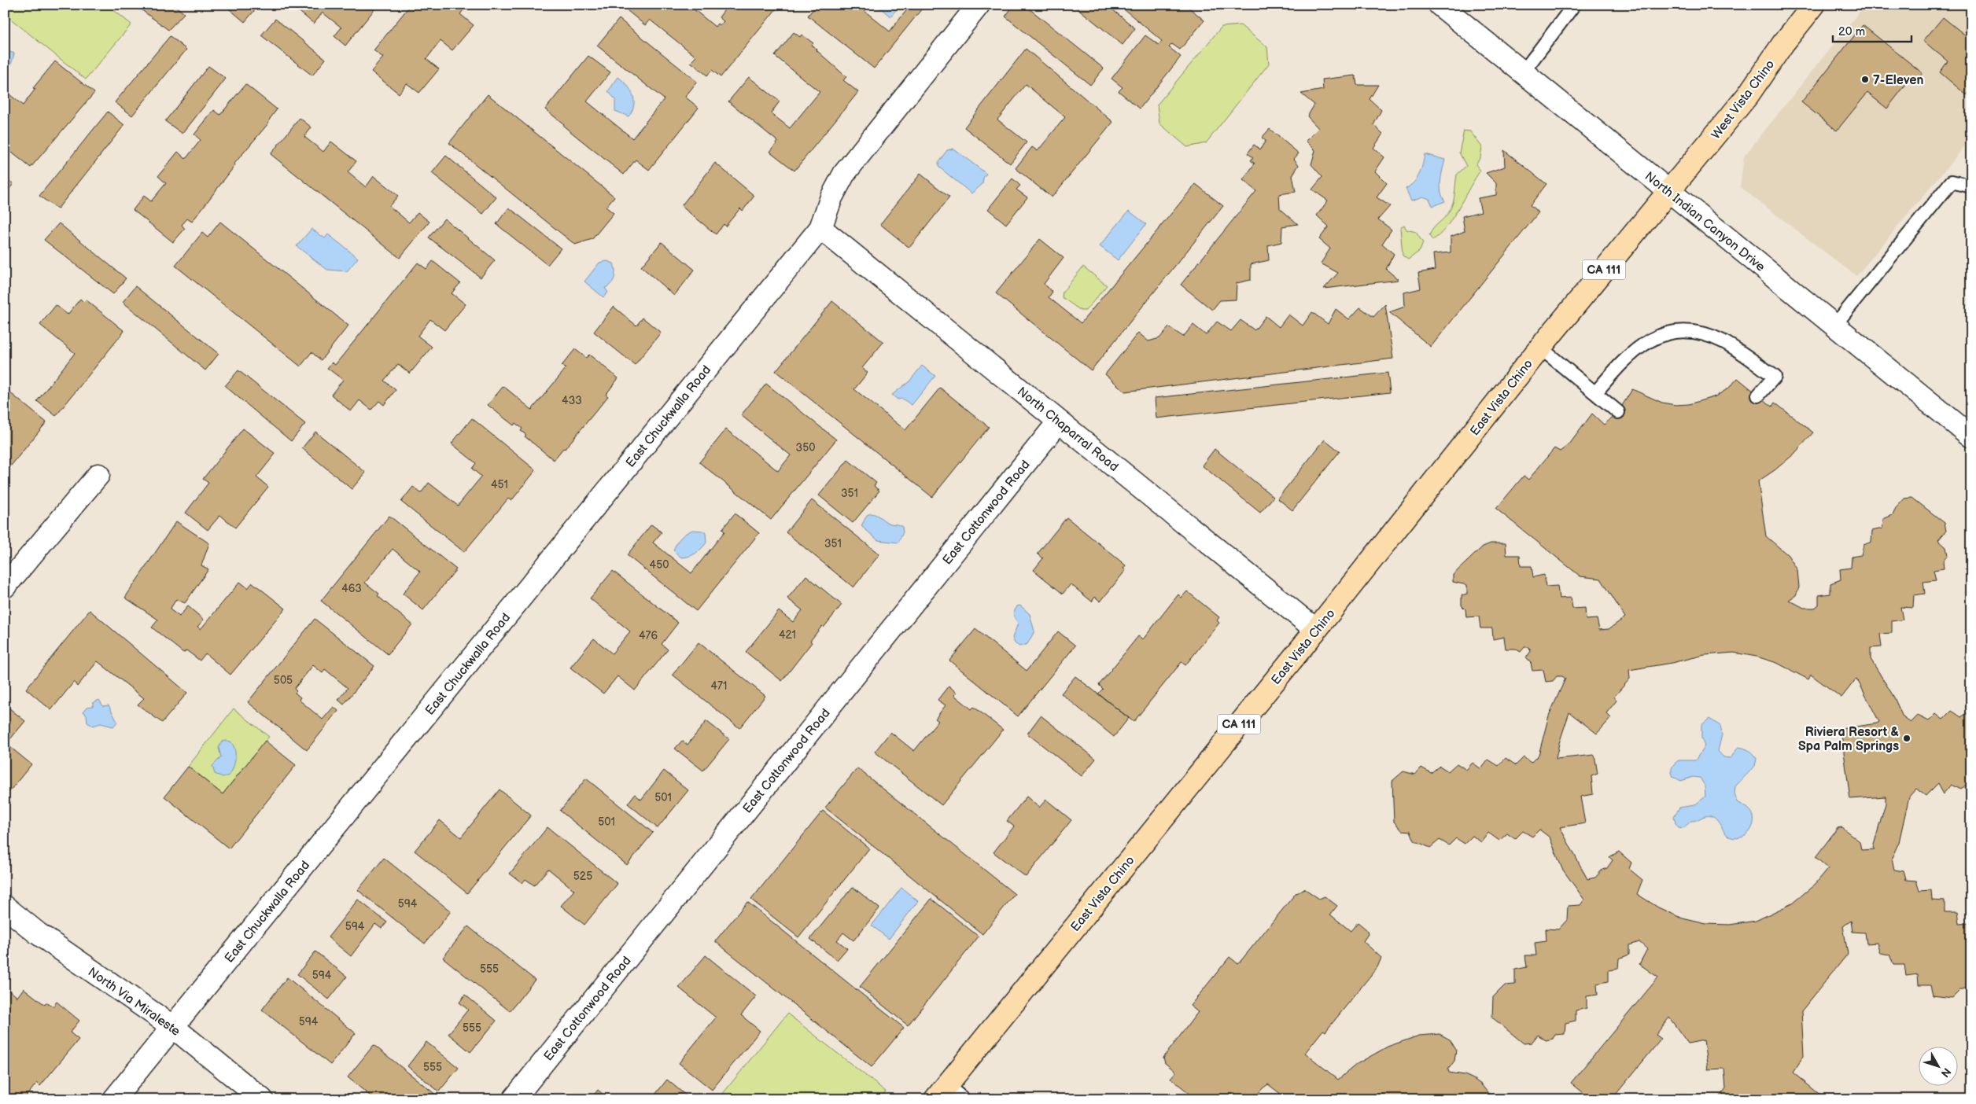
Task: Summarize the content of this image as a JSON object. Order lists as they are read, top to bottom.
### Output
{
  "streets": {
    "main road": ["West Vista Chino", "CA 111", "East Vista Chino"],
    "street": [
      "North Indian Canyon Drive",
      "East Chuckwalla Road",
      "North Chaparral Road",
      "East Cottonwood Road",
      "North Via Miraleste"
    ]
  },
  "crossings": [
    ["West Vista Chino", "North Indian Canyon Drive"],
    ["West Vista Chino", "East Vista Chino"],
    ["North Indian Canyon Drive", "East Vista Chino"],
    ["East Vista Chino", "North Chaparral Road"],
    ["East Chuckwalla Road", "North Chaparral Road"],
    ["East Chuckwalla Road", "North Via Miraleste"],
    ["North Chaparral Road", "East Cottonwood Road"]
  ],
  "places": ["7-Eleven", "Riviera Resort & Spa Palm Springs"],
  "house_numbers": [
    "433",
    "350",
    "451",
    "351",
    "351",
    "450",
    "463",
    "421",
    "476",
    "505",
    "471",
    "501",
    "501",
    "525",
    "594",
    "594",
    "555",
    "594",
    "594",
    "555",
    "555"
  ],
  "scale_bar": "20 m",
  "north": "bottom right"
}
